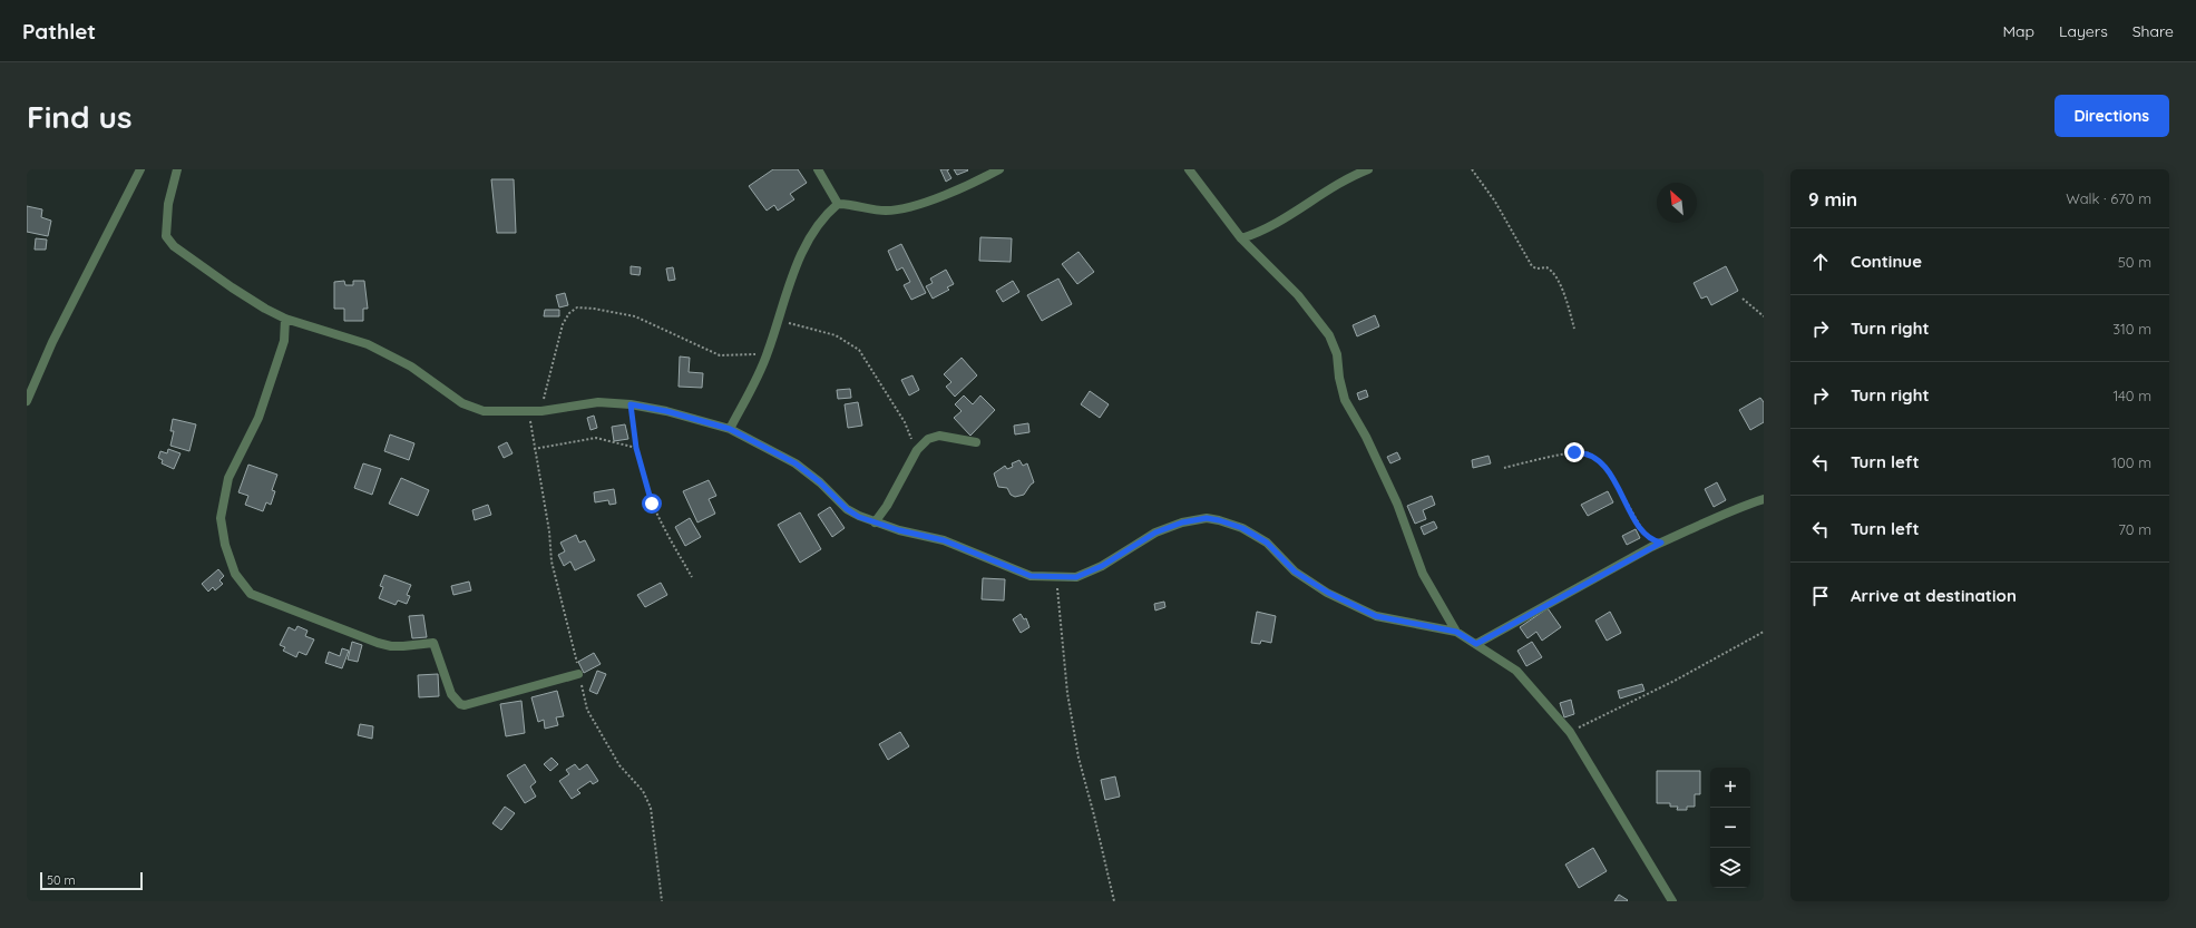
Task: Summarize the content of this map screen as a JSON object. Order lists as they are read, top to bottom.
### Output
{
  "scale_bar": "50 m",
  "north": "top left",
  "page": {
    "header": "Pathlet",
    "nav": ["Map", "Layers", "Share"],
    "buttons": "Directions",
    "title": "Find us",
    "heading": ["9 min", "Walk · 670 m"],
    "list": [
      ["Continue", "50 m"],
      ["Turn right", "310 m"],
      ["Turn right", "140 m"],
      ["Turn left", "100 m"],
      ["Turn left", "70 m"],
      "Arrive at destination"
    ],
    "map_buttons": ["+", "−"],
    "scale": "50 m"
  }
}
